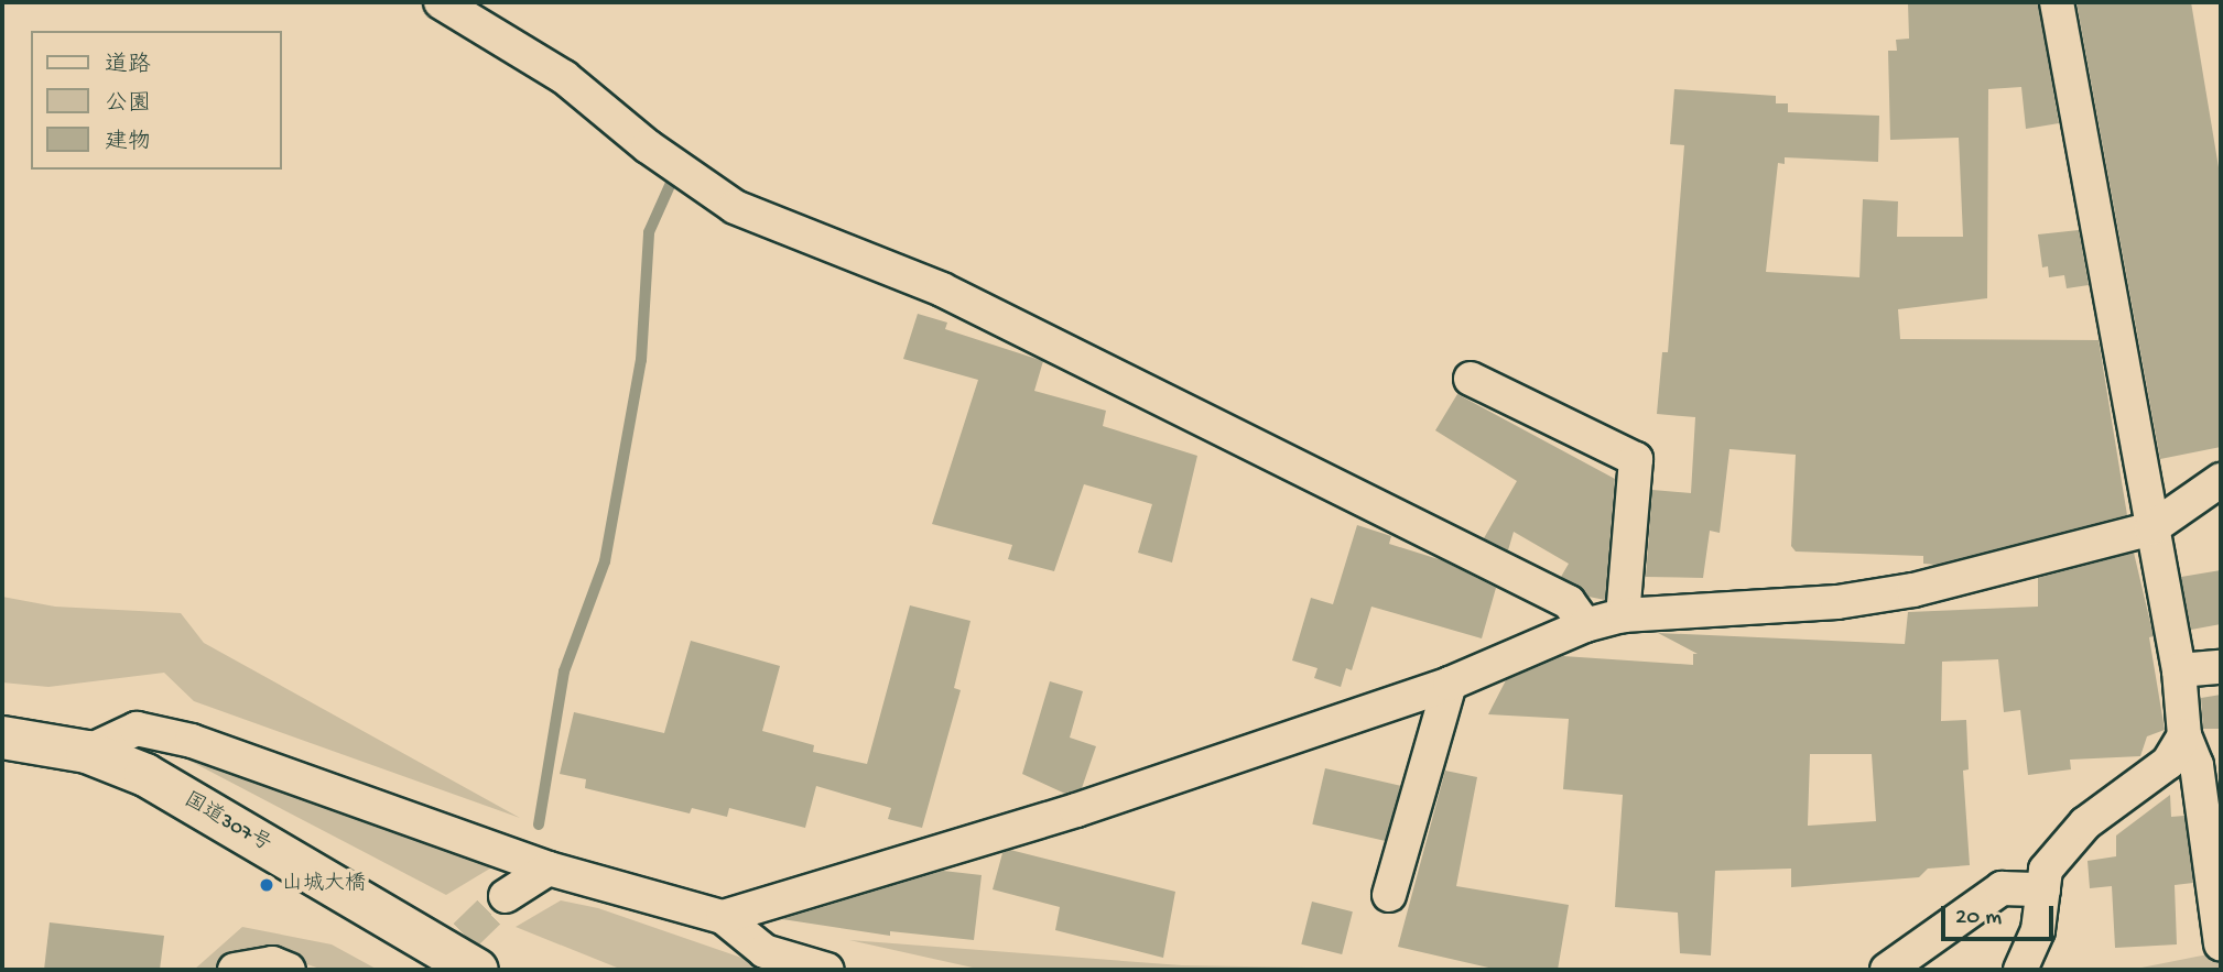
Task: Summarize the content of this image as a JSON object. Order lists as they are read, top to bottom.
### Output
{
  "streets": {
    "highway": ["国道307号"]
  },
  "places": ["山城大橋"],
  "legend": ["道路", "公園", "建物"],
  "scale_bar": "20 m"
}
